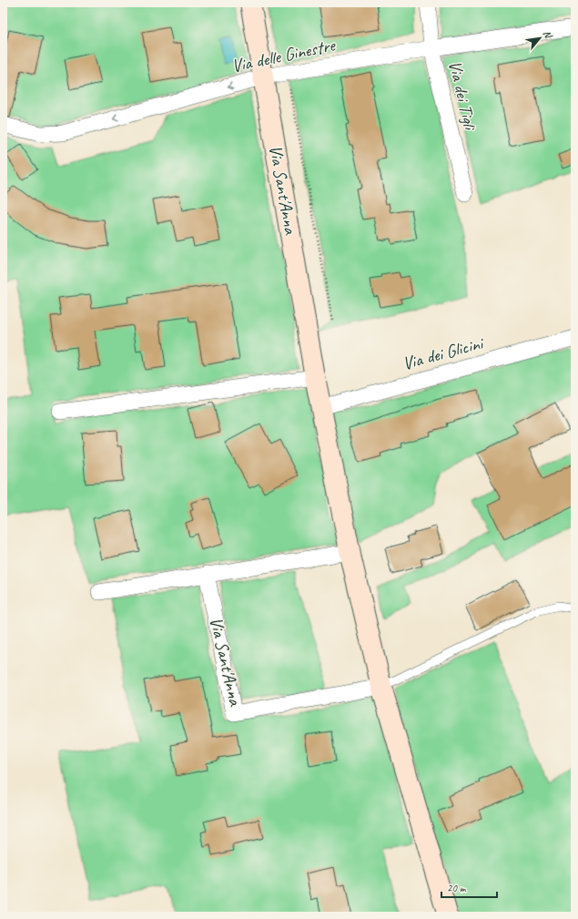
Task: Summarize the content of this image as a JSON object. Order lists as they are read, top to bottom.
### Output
{
  "streets": {
    "street": [
      "Via delle Ginestre",
      "Via dei Tigli",
      "Via Sant'Anna",
      "Via dei Glicini"
    ]
  },
  "crossings": [
    ["Via delle Ginestre", "Via dei Tigli"],
    ["Via delle Ginestre", "Via Sant'Anna"],
    ["Via Sant'Anna", "Via dei Glicini"]
  ],
  "one_way": ["Via delle Ginestre"],
  "scale_bar": "20 m",
  "north": "top right"
}
